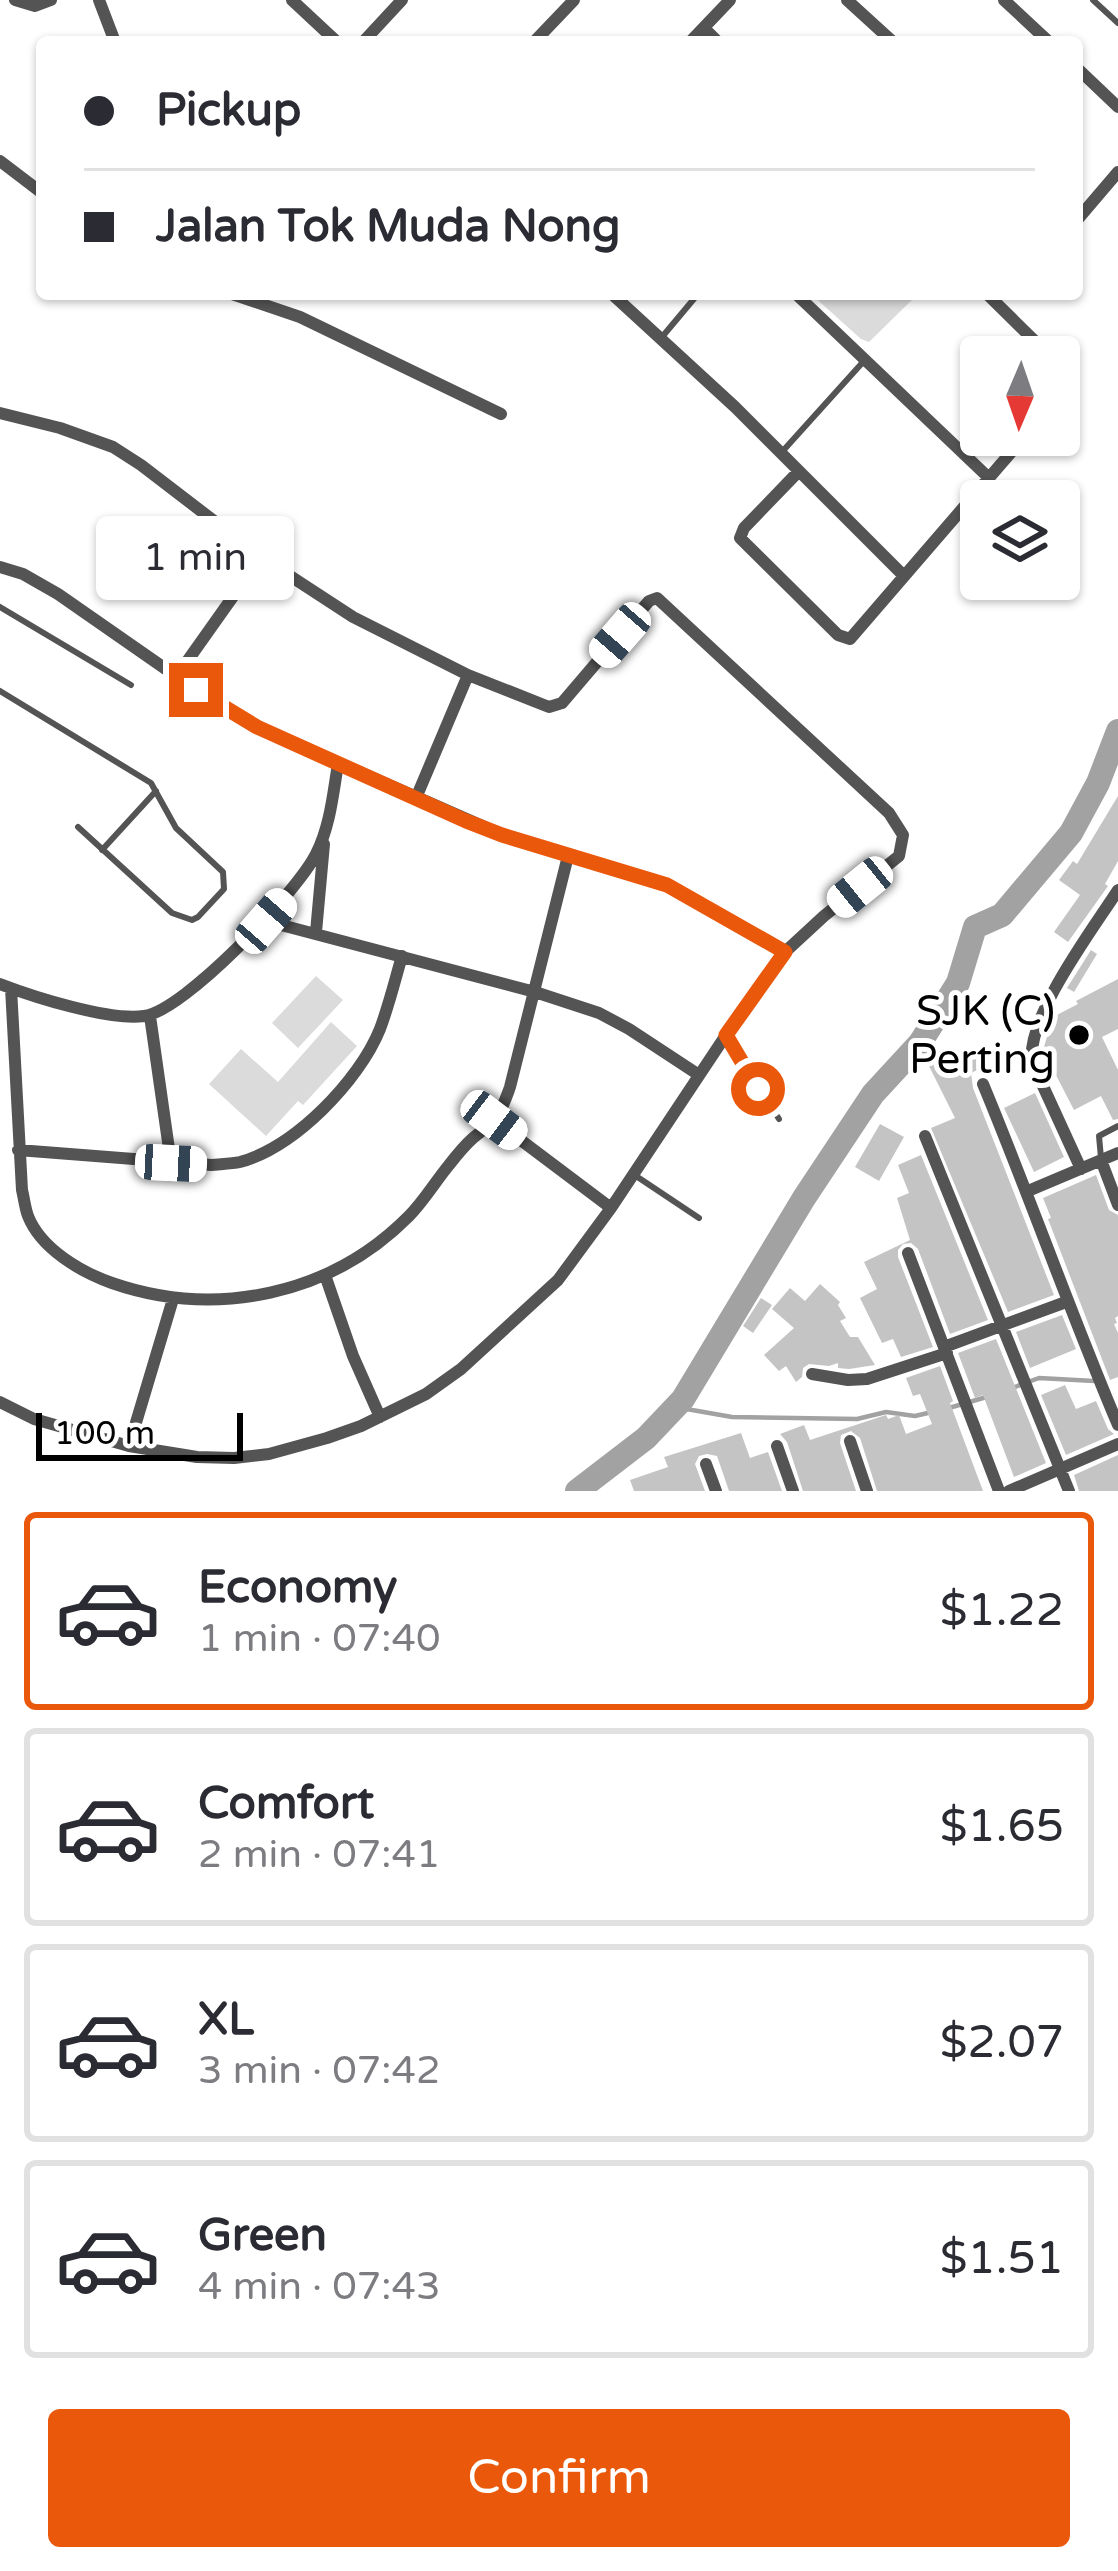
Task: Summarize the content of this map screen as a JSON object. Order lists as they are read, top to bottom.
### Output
{
  "places": ["SJK (C) Perting"],
  "scale_bar": "100 m",
  "north": "bottom",
  "page": {
    "banner": ["Pickup", "Jalan Tok Muda Nong"],
    "bubble": "1 min",
    "scale": "100 m",
    "list": [
      {
        "name": "Economy",
        "note": "1 min · 07:40",
        "value": "$1.22"
      },
      {
        "name": "Comfort",
        "note": "2 min · 07:41",
        "value": "$1.65"
      },
      {
        "name": "XL",
        "note": "3 min · 07:42",
        "value": "$2.07"
      },
      {
        "name": "Green",
        "note": "4 min · 07:43",
        "value": "$1.51"
      }
    ],
    "buttons": "Confirm"
  }
}
